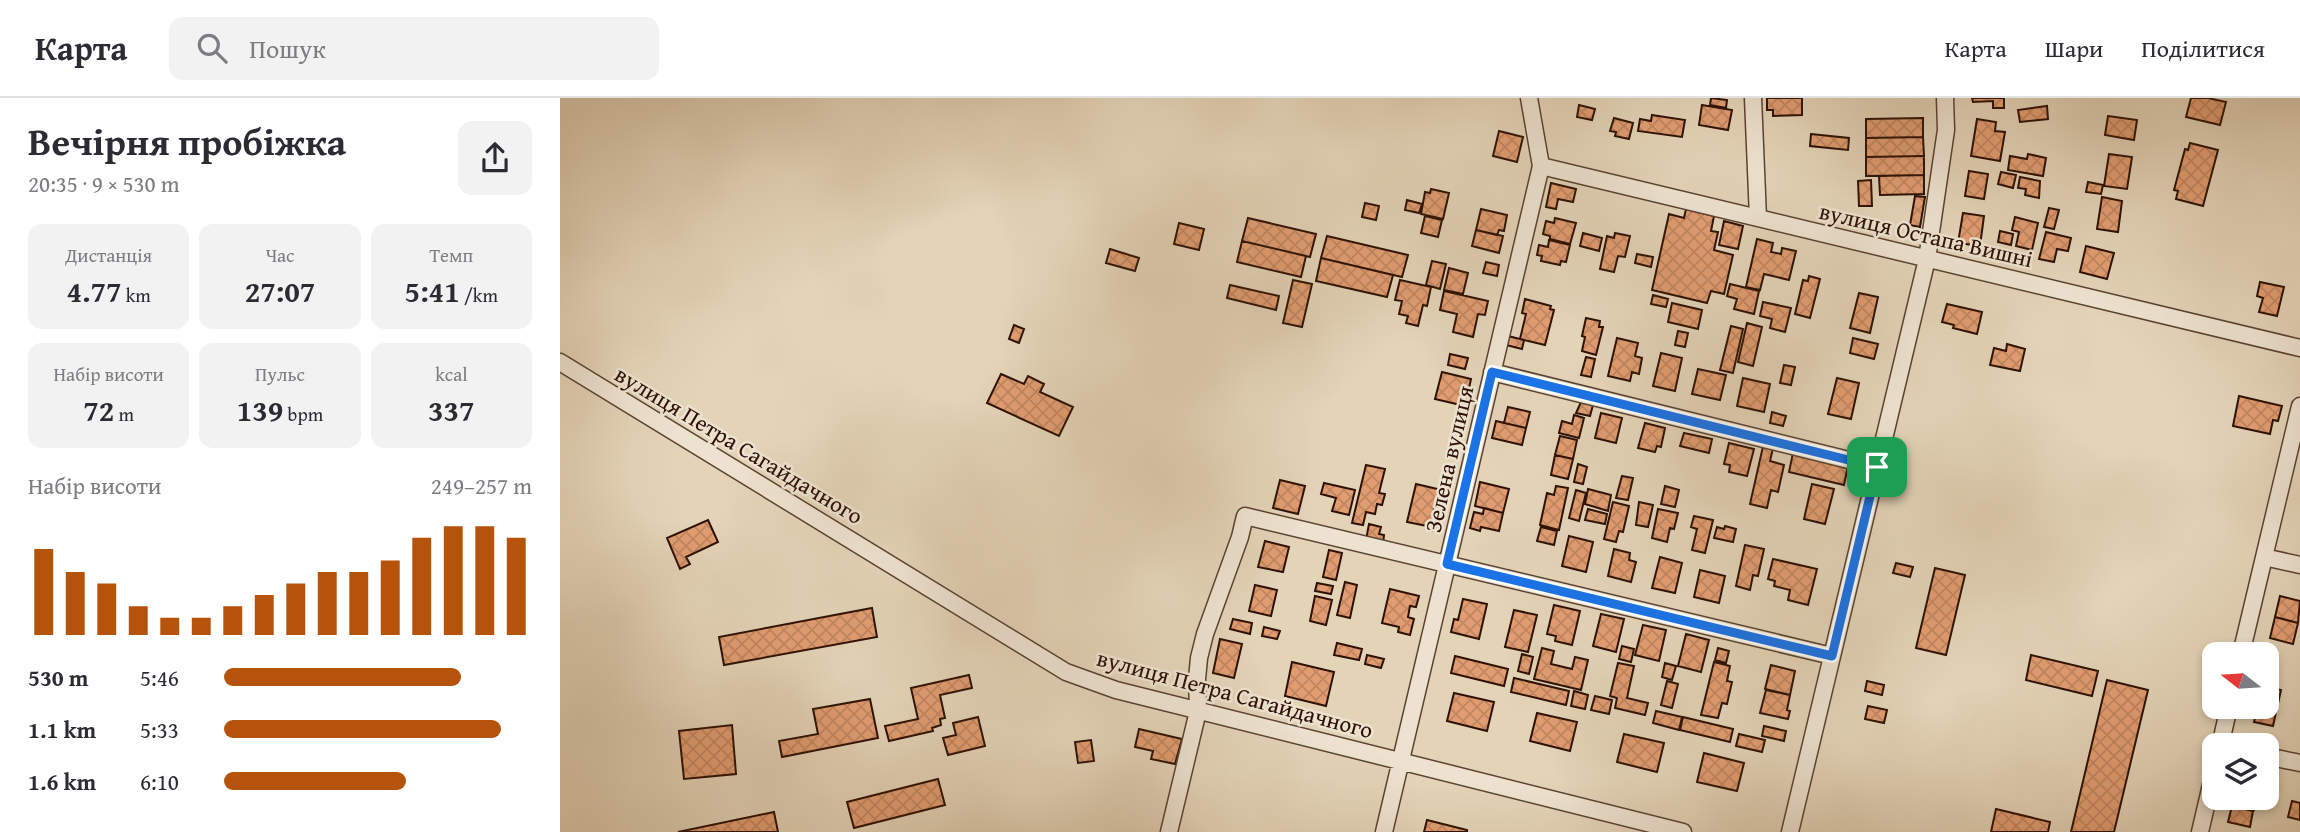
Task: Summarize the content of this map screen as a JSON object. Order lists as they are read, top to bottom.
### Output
{
  "streets": {
    "street": ["вулиця Остапа Вишні", "вулиця Петра Сагайдачного", "Зелена вулиця"]
  },
  "crossings": [
    ["вулиця Остапа Вишні", "Зелена вулиця"],
    ["вулиця Петра Сагайдачного", "Зелена вулиця"]
  ],
  "north": "left",
  "page": {
    "header": "Карта",
    "search": "Пошук",
    "nav": ["Карта", "Шари", "Поділитися"],
    "heading": ["Вечірня пробіжка", "20:35 · 9 × 530 m"],
    "stats": [
      ["Дистанція", "4.77 km"],
      ["Час", "27:07"],
      ["Темп", "5:41 /km"],
      ["Набір висоти", "72 m"],
      ["Пульс", "139 bpm"],
      ["kcal", "337"]
    ],
    "chart": ["Набір висоти", "249–257 m"],
    "list": [
      {
        "name": "530 m",
        "note": "5:46"
      },
      {
        "name": "1.1 km",
        "note": "5:33"
      },
      {
        "name": "1.6 km",
        "note": "6:10"
      }
    ]
  }
}
